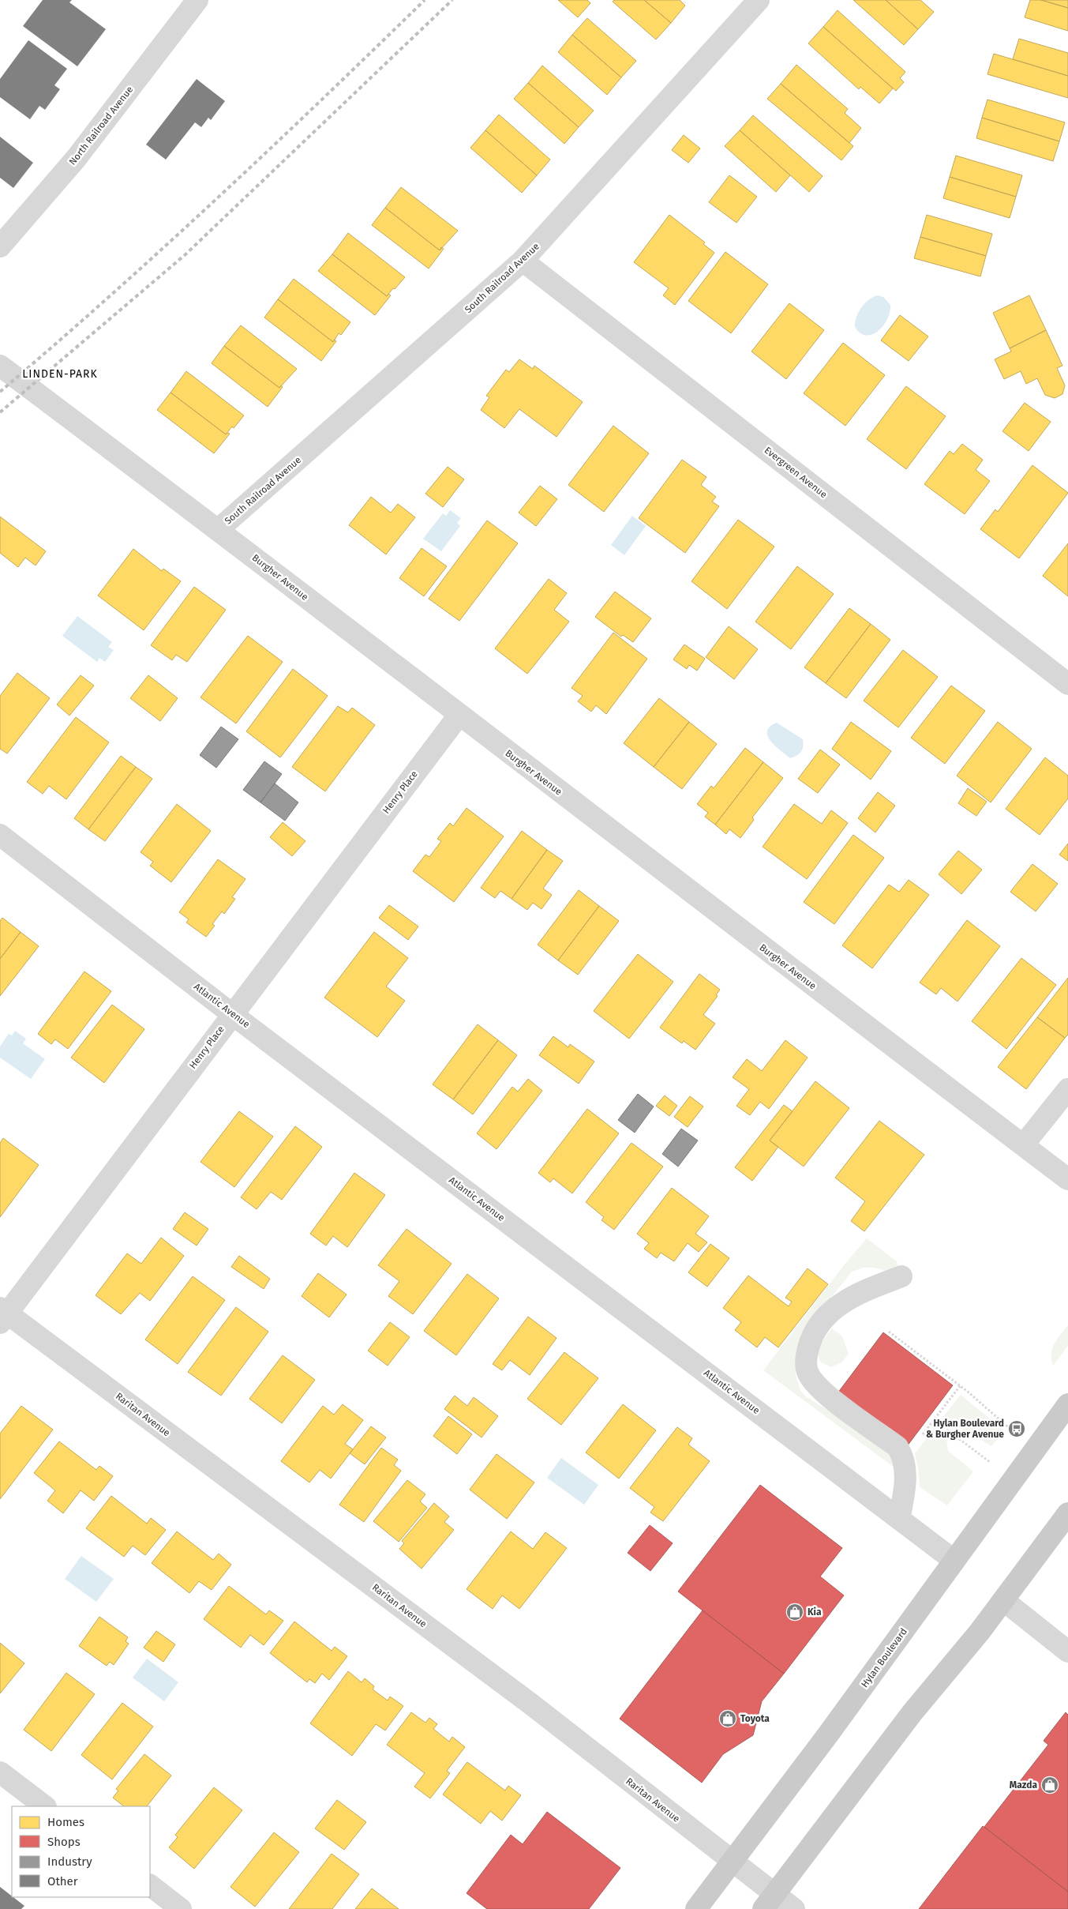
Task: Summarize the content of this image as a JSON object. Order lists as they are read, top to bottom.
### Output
{
  "streets": {
    "main road": ["Hylan Boulevard"],
    "street": [
      "North Railroad Avenue",
      "South Railroad Avenue",
      "Evergreen Avenue",
      "Burgher Avenue",
      "Henry Place",
      "Atlantic Avenue",
      "Raritan Avenue"
    ]
  },
  "crossings": [
    ["South Railroad Avenue", "Evergreen Avenue"],
    ["South Railroad Avenue", "Burgher Avenue"],
    ["Burgher Avenue", "Henry Place"],
    ["Henry Place", "Atlantic Avenue"],
    ["Henry Place", "Raritan Avenue"],
    ["Atlantic Avenue", "Hylan Boulevard"],
    ["Raritan Avenue", "Hylan Boulevard"]
  ],
  "districts": ["LINDEN-PARK"],
  "places": {
    "bus stop": ["Hylan Boulevard & Burgher Avenue"],
    "shop": ["Kia", "Toyota", "Mazda"]
  },
  "legend": [
    "Homes",
    "Shops",
    "Industry",
    "Other"
  ]
}
